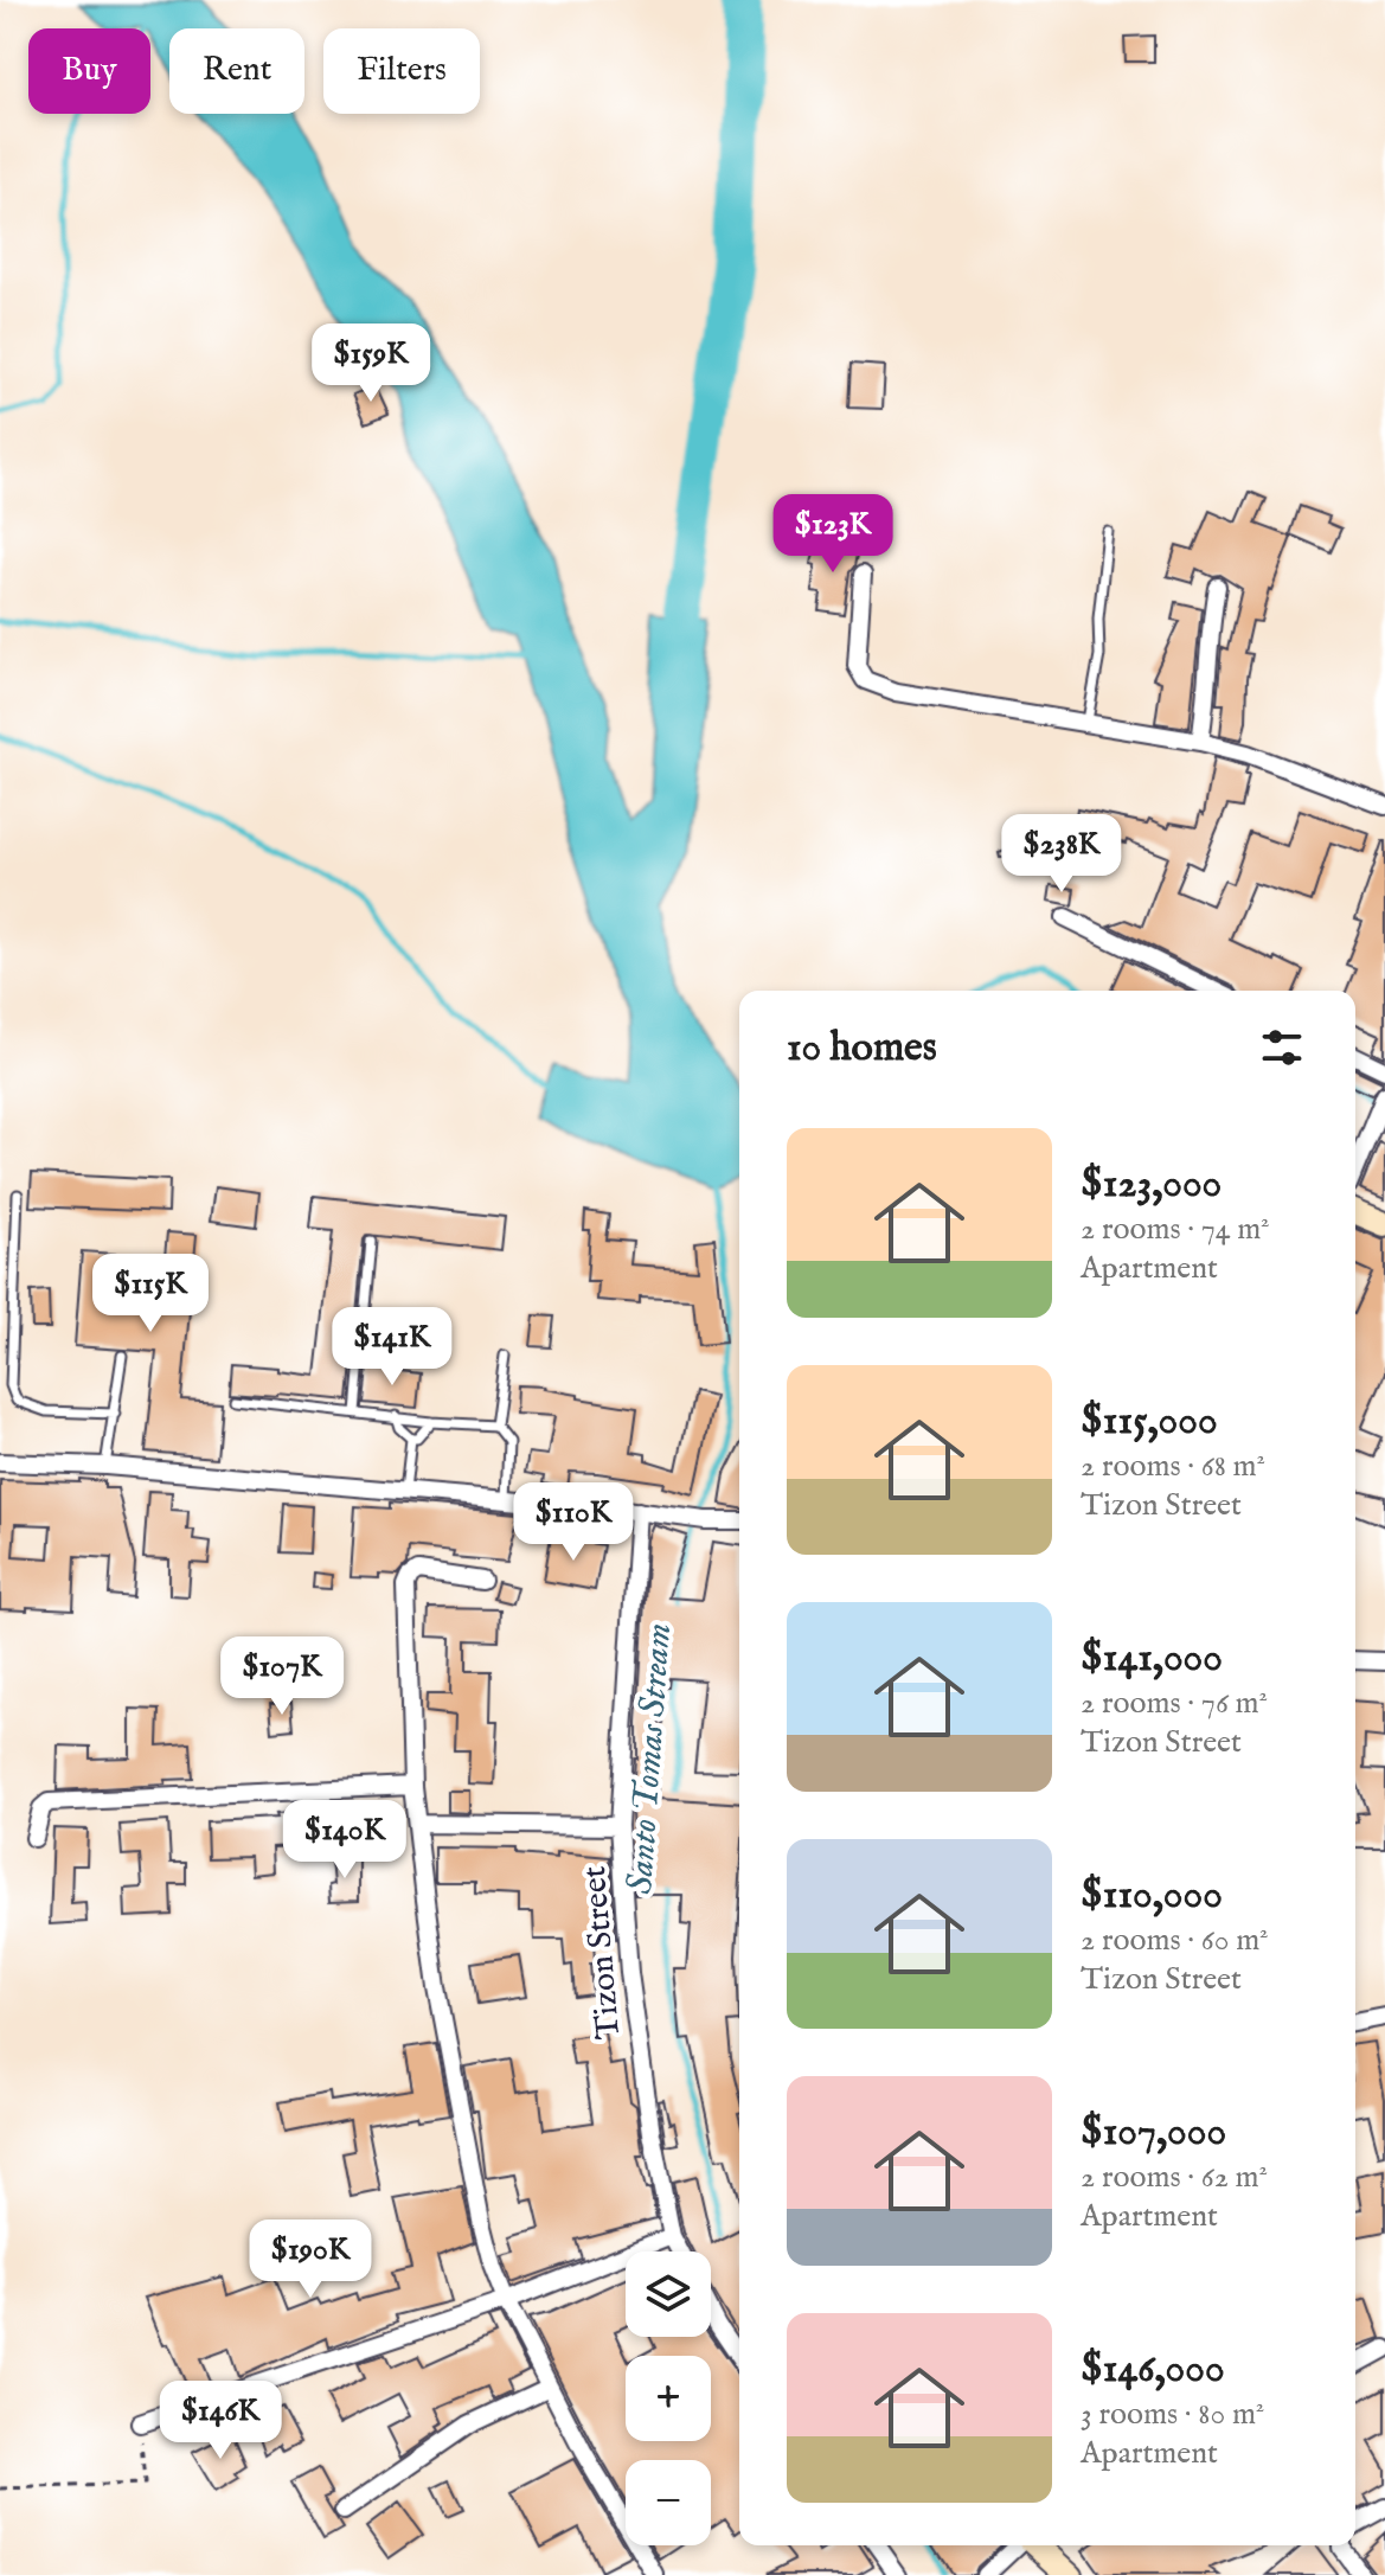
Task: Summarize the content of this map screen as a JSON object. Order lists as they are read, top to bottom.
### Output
{
  "streets": {
    "street": ["Tizon Street"]
  },
  "water": ["Santo Tomas Stream"],
  "page": {
    "chip": ["Buy", "Rent", "Filters"],
    "price": [
      "$159K",
      "$123K",
      "$238K",
      "$115K",
      "$141K",
      "$110K",
      "$107K",
      "$140K",
      "$190K",
      "$146K"
    ],
    "heading": "10 homes",
    "list": [
      {
        "name": "$123,000",
        "note": "2 rooms · 74 m² · Apartment"
      },
      {
        "name": "$115,000",
        "note": "2 rooms · 68 m² · Tizon Street"
      },
      {
        "name": "$141,000",
        "note": "2 rooms · 76 m² · Tizon Street"
      },
      {
        "name": "$110,000",
        "note": "2 rooms · 60 m² · Tizon Street"
      },
      {
        "name": "$107,000",
        "note": "2 rooms · 62 m² · Apartment"
      },
      {
        "name": "$146,000",
        "note": "3 rooms · 80 m² · Apartment"
      }
    ],
    "map_buttons": ["+", "−"]
  }
}
